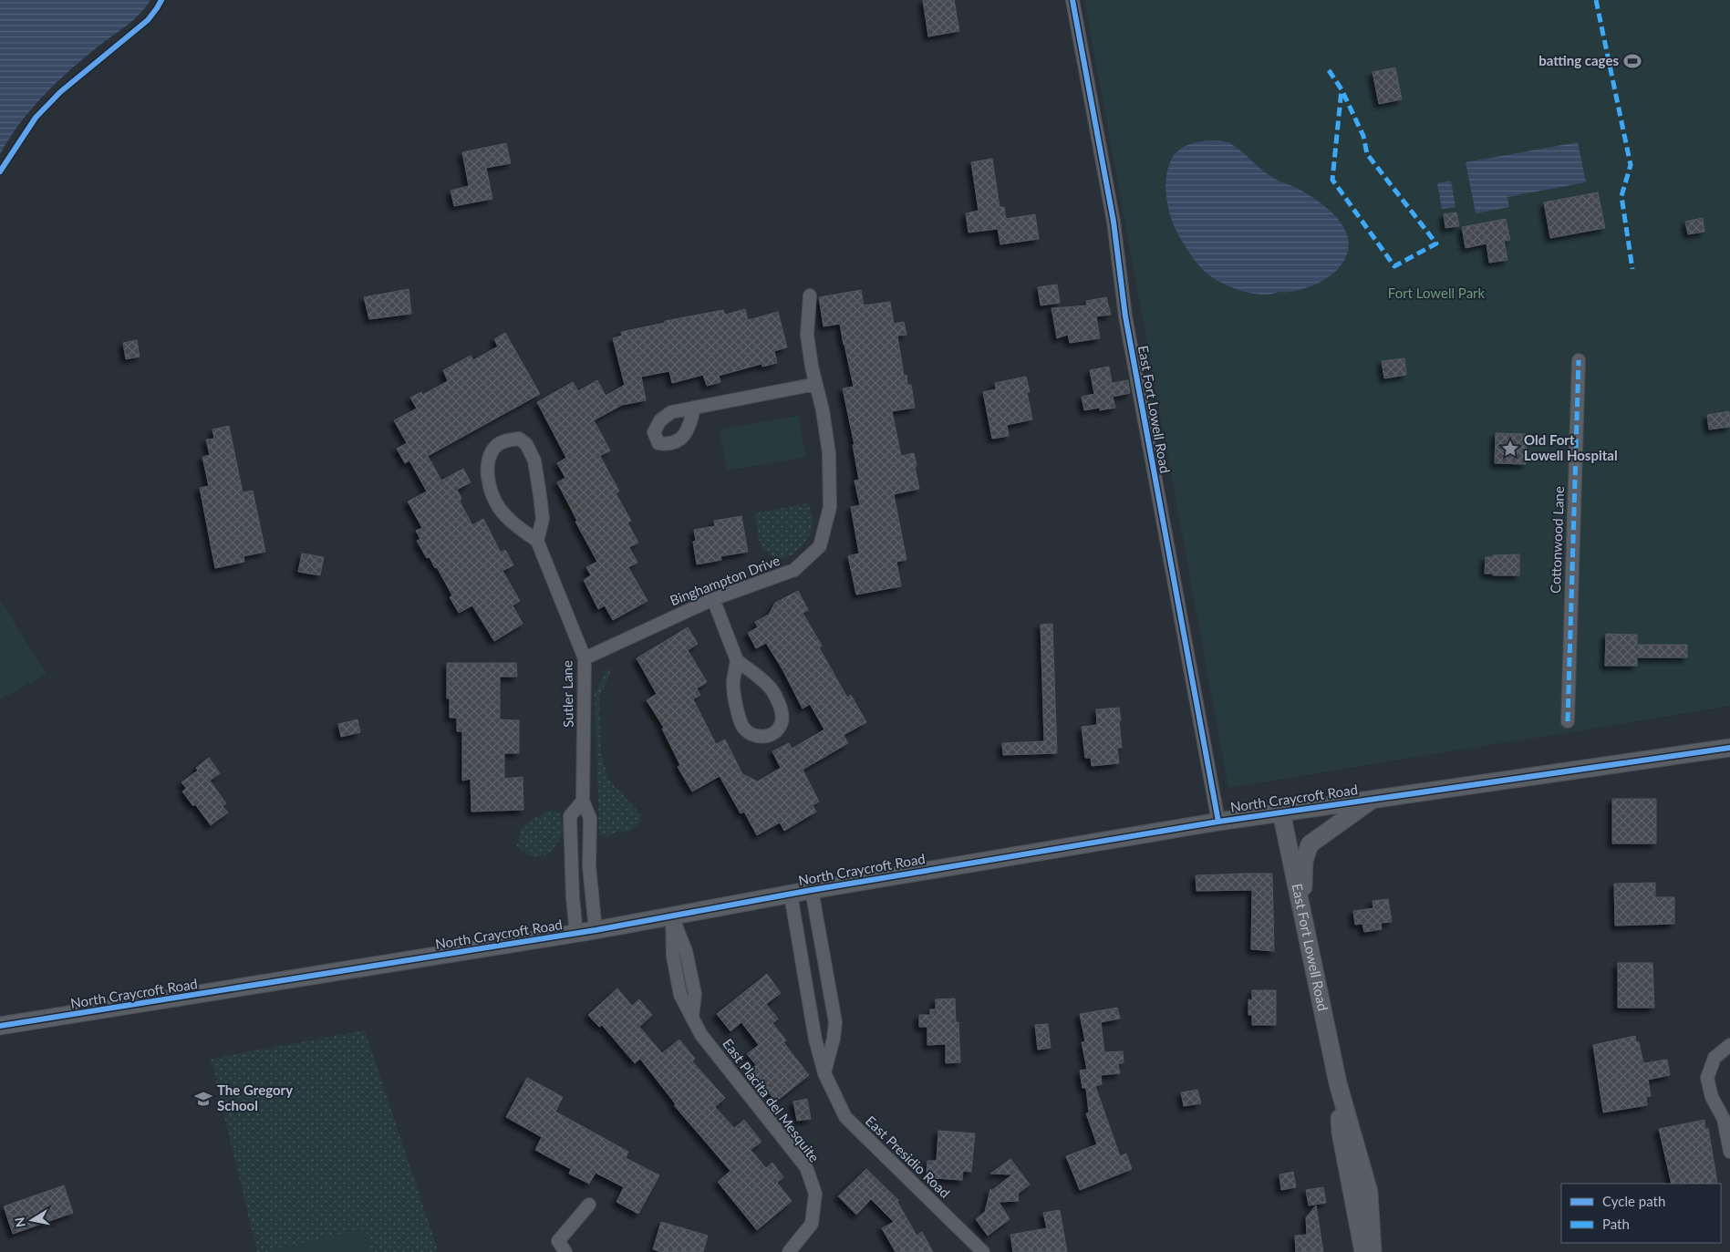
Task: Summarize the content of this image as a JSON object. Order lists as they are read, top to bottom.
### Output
{
  "streets": {
    "main road": ["East Fort Lowell Road", "North Craycroft Road"],
    "street": [
      "Cottonwood Lane",
      "Binghampton Drive",
      "Sutler Lane",
      "East Placita del Mesquite",
      "East Presidio Road"
    ]
  },
  "crossings": [
    ["East Fort Lowell Road", "North Craycroft Road"],
    ["Binghampton Drive", "Sutler Lane"],
    ["Sutler Lane", "North Craycroft Road"],
    ["North Craycroft Road", "East Placita del Mesquite"],
    ["North Craycroft Road", "East Presidio Road"]
  ],
  "parks": ["Fort Lowell Park"],
  "places": {
    "sports": ["batting cages"],
    "place": ["Old Fort Lowell Hospital"],
    "school or university": ["The Gregory School"]
  },
  "legend": ["Cycle path", "Path"],
  "north": "left"
}
